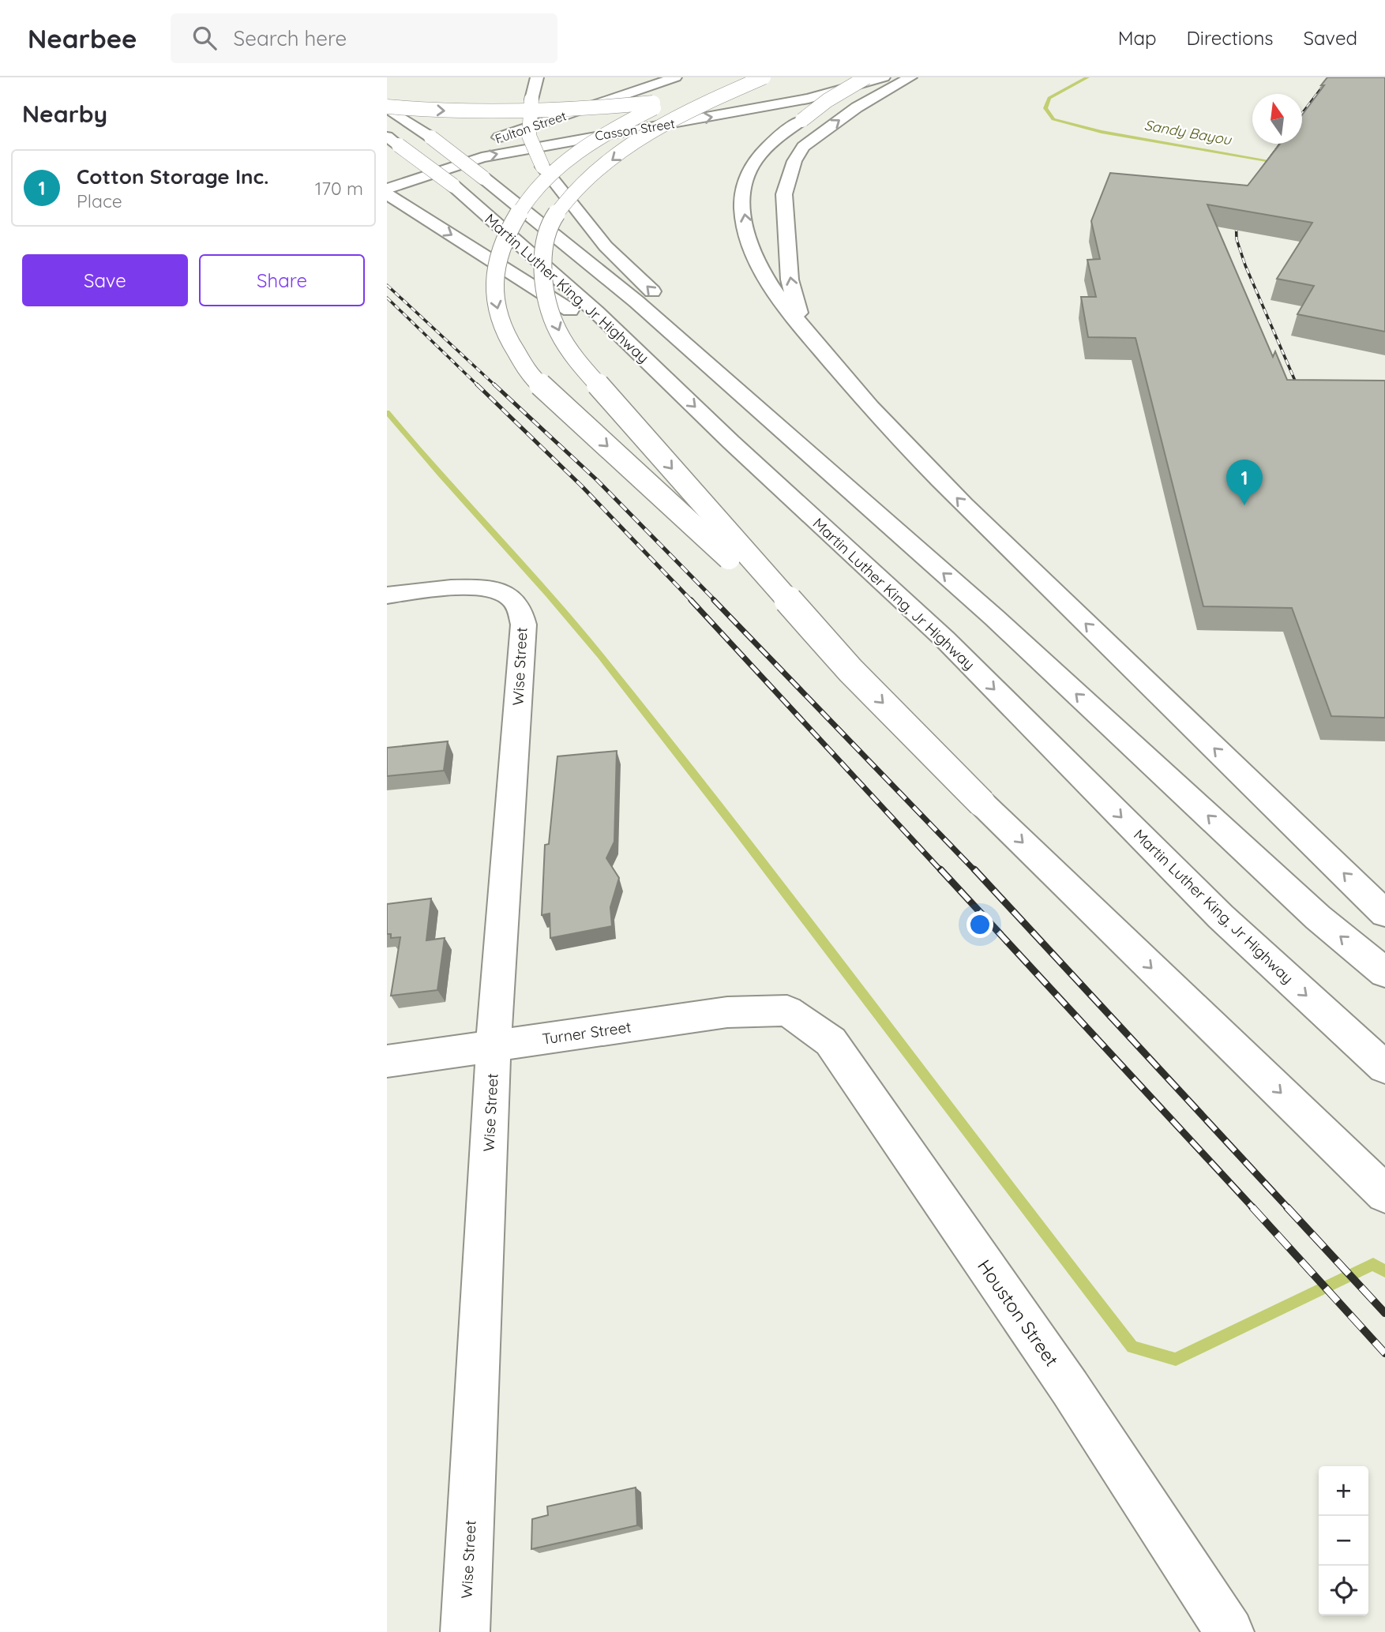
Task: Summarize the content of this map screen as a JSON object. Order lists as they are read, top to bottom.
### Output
{
  "streets": {
    "main road": [
      "Fulton Street",
      "Casson Street",
      "Martin Luther King, Jr Highway",
      "Wise Street",
      "Turner Street",
      "Houston Street"
    ]
  },
  "crossings": [
    ["Wise Street", "Turner Street"],
    ["Turner Street", "Houston Street"]
  ],
  "water": ["Sandy Bayou"],
  "north": "top",
  "page": {
    "header": "Nearbee",
    "search": "Search here",
    "nav": ["Map", "Directions", "Saved"],
    "heading": "Nearby",
    "list": [
      {
        "mark": "1",
        "name": "Cotton Storage Inc.",
        "note": "Place",
        "value": "170 m"
      }
    ],
    "buttons": ["Save", "Share"],
    "pins": "1",
    "map_buttons": ["+", "−"]
  }
}
